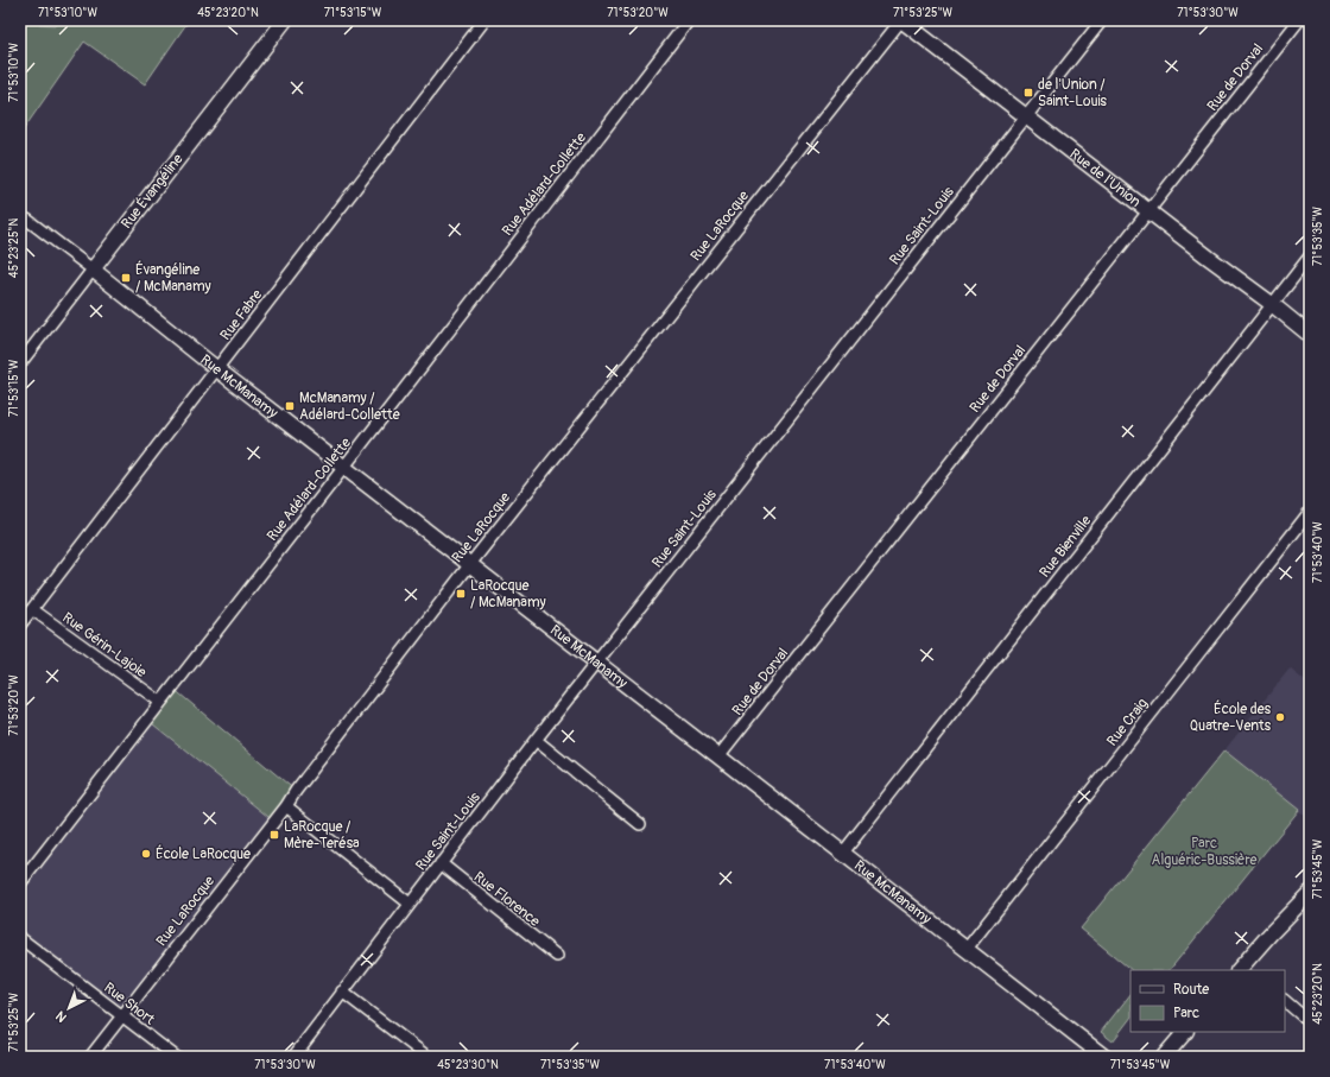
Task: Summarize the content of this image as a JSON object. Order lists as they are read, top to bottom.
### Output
{
  "streets": {
    "street": [
      "Rue de Dorval",
      "Rue de l'Union",
      "Rue Adélard-Collette",
      "Rue Évangéline",
      "Rue LaRocque",
      "Rue Saint-Louis",
      "Rue Fabre",
      "Rue McManamy",
      "Rue Bienville",
      "Rue Gérin-Lajoie",
      "Rue Craig",
      "Rue Florence",
      "Rue Short"
    ]
  },
  "crossings": [
    ["Rue de Dorval", "Rue de l'Union"],
    ["Rue de Dorval", "Rue McManamy"],
    ["Rue de l'Union", "Rue LaRocque"],
    ["Rue de l'Union", "Rue Saint-Louis"],
    ["Rue de l'Union", "Rue Bienville"],
    ["Rue Adélard-Collette", "Rue McManamy"],
    ["Rue Adélard-Collette", "Rue Gérin-Lajoie"],
    ["Rue Évangéline", "Rue McManamy"],
    ["Rue LaRocque", "Rue McManamy"],
    ["Rue LaRocque", "Rue Short"],
    ["Rue Saint-Louis", "Rue McManamy"],
    ["Rue Saint-Louis", "Rue Florence"],
    ["Rue Fabre", "Rue McManamy"],
    ["Rue Fabre", "Rue Gérin-Lajoie"],
    ["Rue McManamy", "Rue Bienville"],
    ["Rue McManamy", "Rue Craig"]
  ],
  "parks": ["Parc Alguéric-Bussière"],
  "places": {
    "transit": [
      "de l'Union / Saint-Louis",
      "Évangéline / McManamy",
      "McManamy / Adélard-Collette",
      "LaRocque / McManamy",
      "LaRocque / Mère-Terésa"
    ],
    "other": ["École des Quatre-Vents", "École LaRocque"]
  },
  "legend": ["Route", "Parc"],
  "north": "bottom left",
  "coordinates": [
    "71°53'10\"W",
    "45°23'20\"N",
    "71°53'15\"W",
    "71°53'20\"W",
    "71°53'25\"W",
    "71°53'30\"W",
    "71°53'35\"W",
    "45°23'25\"N",
    "71°53'40\"W",
    "71°53'45\"W",
    "45°23'30\"N"
  ]
}
